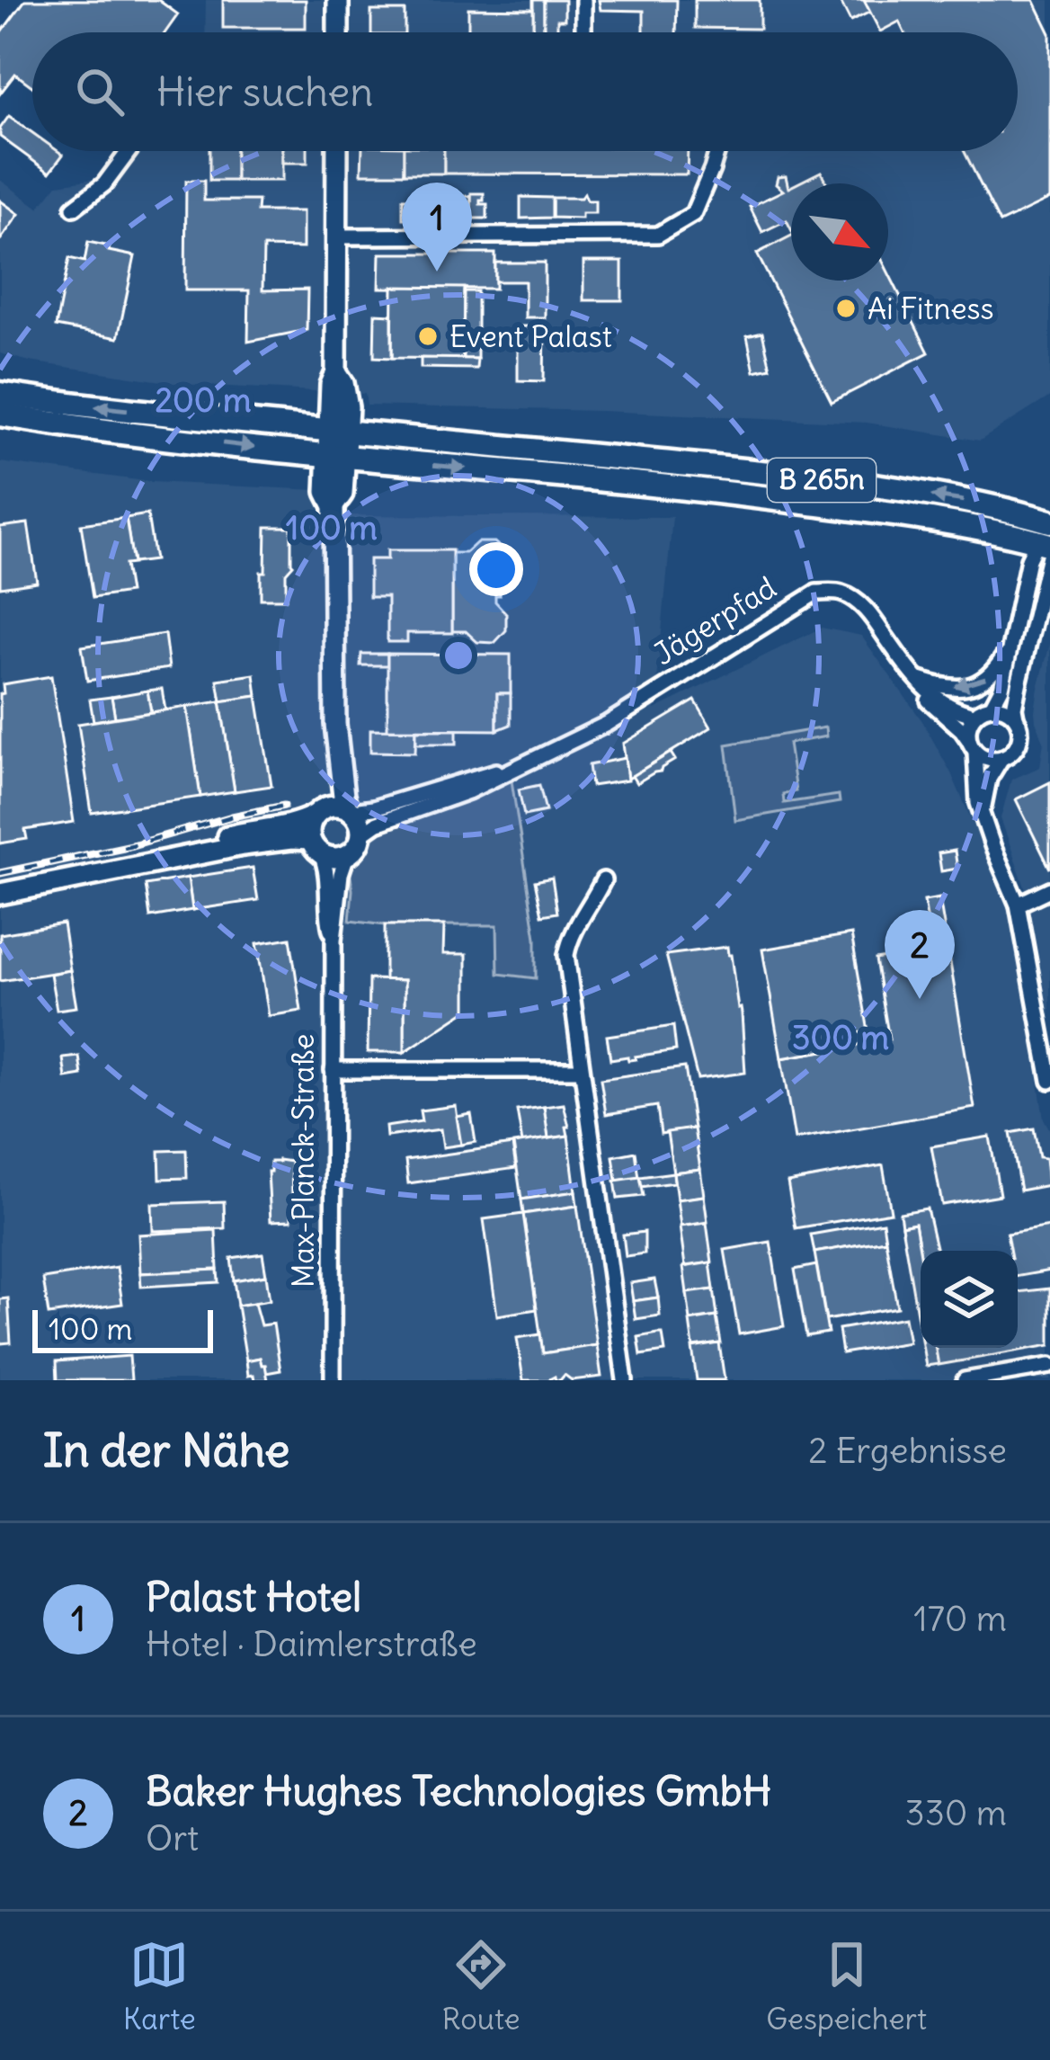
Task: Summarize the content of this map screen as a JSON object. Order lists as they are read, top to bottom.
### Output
{
  "streets": {
    "main road": ["B 265n"],
    "street": ["Jägerpfad", "Max-Planck-Straße"]
  },
  "places": ["Ai Fitness", "Event Palast"],
  "scale_bar": "100 m",
  "north": "bottom right",
  "page": {
    "search": "Hier suchen",
    "pins": ["1", "2"],
    "scale": "100 m",
    "heading": ["In der Nähe", "2 Ergebnisse"],
    "list": [
      {
        "mark": "1",
        "name": "Palast Hotel",
        "note": "Hotel · Daimlerstraße",
        "value": "170 m"
      },
      {
        "mark": "2",
        "name": "Baker Hughes Technologies GmbH",
        "note": "Ort",
        "value": "330 m"
      }
    ],
    "nav": ["Karte", "Route", "Gespeichert"]
  },
  "rings": ["200 m", "100 m", "300 m"]
}
